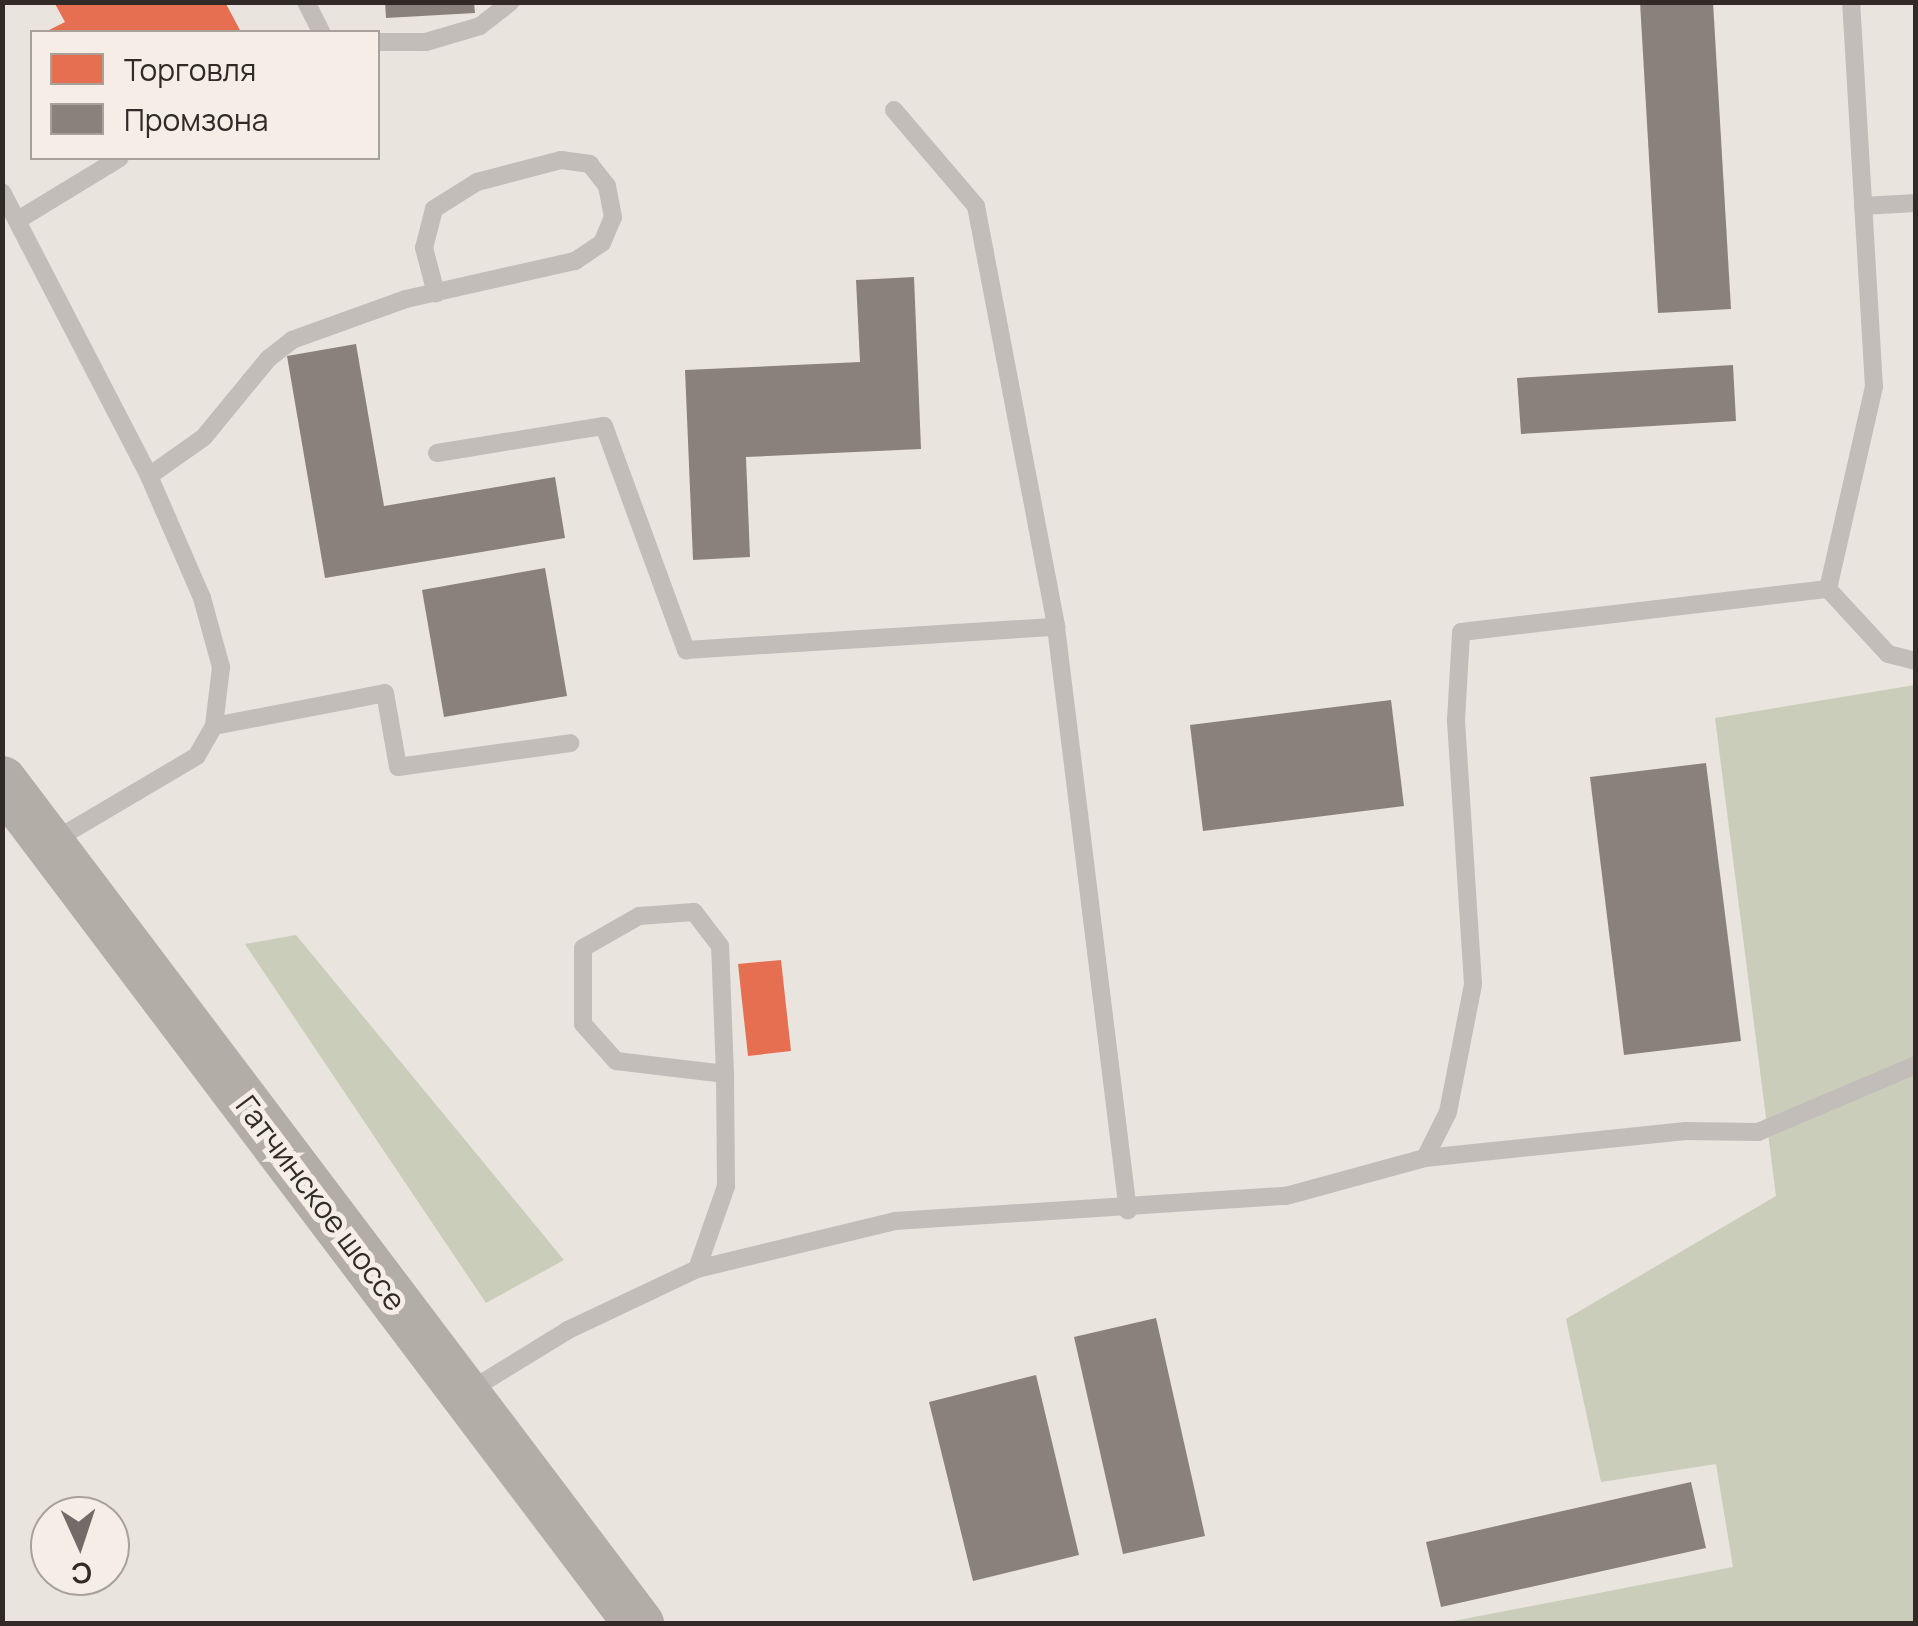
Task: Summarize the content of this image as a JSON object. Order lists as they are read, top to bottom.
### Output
{
  "streets": {
    "main road": ["Гатчинское шоссе"]
  },
  "legend": ["Торговля", "Промзона"],
  "north": "bottom"
}
